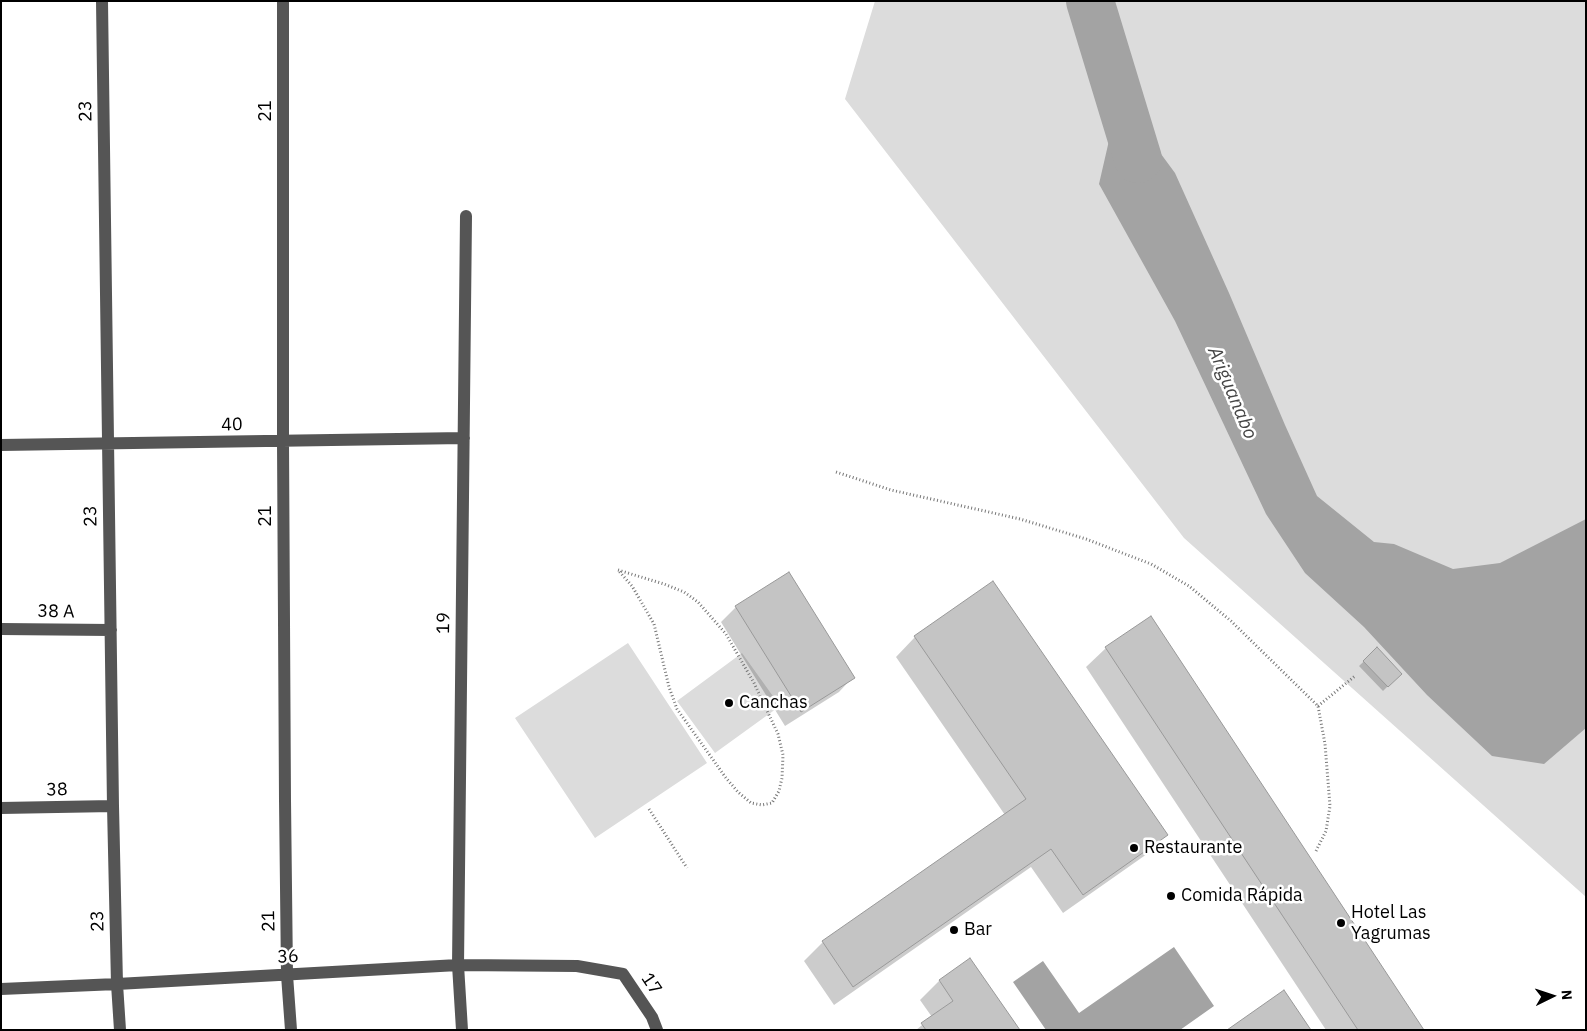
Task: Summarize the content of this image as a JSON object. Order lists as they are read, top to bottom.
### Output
{
  "streets": {
    "street": [
      "23",
      "21",
      "40",
      "38 A",
      "19",
      "38",
      "36",
      "17"
    ]
  },
  "crossings": [
    ["23", "40"],
    ["23", "38 A"],
    ["23", "38"],
    ["23", "36"],
    ["21", "40"],
    ["21", "36"],
    ["40", "19"],
    ["19", "36"],
    ["36", "17"]
  ],
  "water": ["Ariguanabo"],
  "places": [
    "Canchas",
    "Restaurante",
    "Comida Rápida",
    "Hotel Las Yagrumas",
    "Bar"
  ],
  "north": "right"
}
